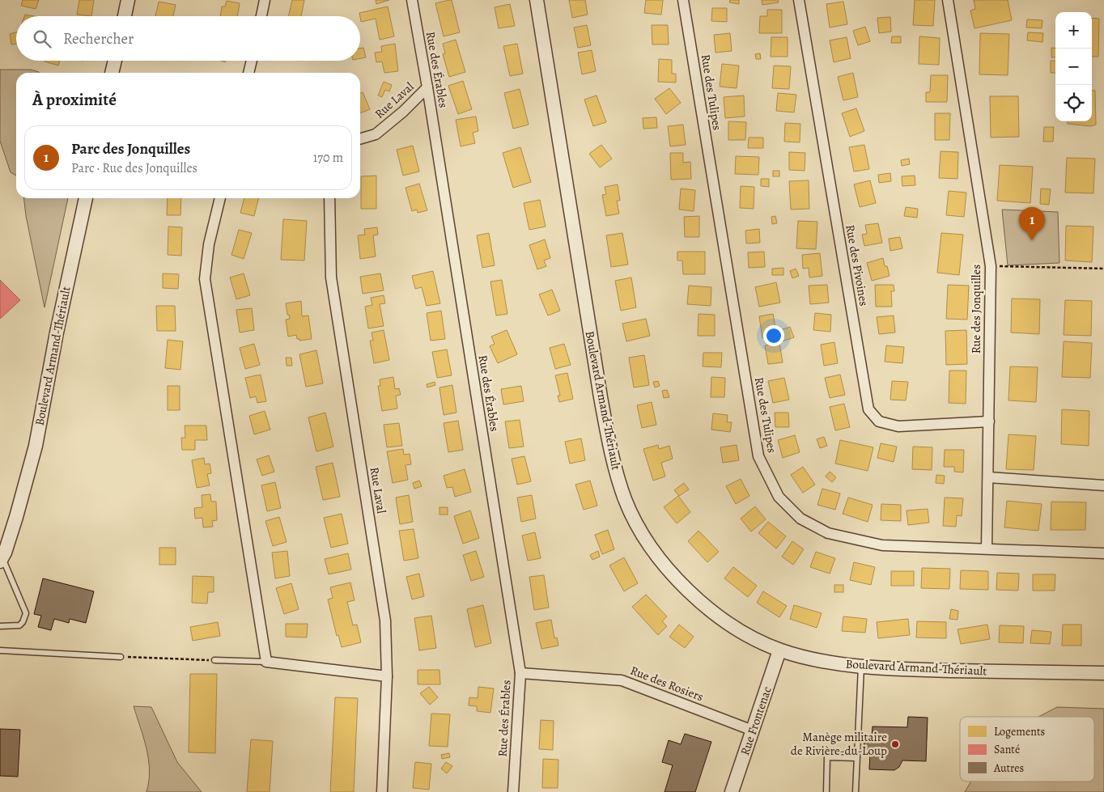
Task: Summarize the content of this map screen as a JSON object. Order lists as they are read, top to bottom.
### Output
{
  "streets": {
    "street": [
      "Rue des Érables",
      "Rue des Tulipes",
      "Rue Laval",
      "Rue des Pivoines",
      "Rue des Jonquilles",
      "Boulevard Armand-Thériault",
      "Rue des Rosiers",
      "Rue Frontenac"
    ]
  },
  "crossings": [
    ["Rue des Érables", "Rue Laval"],
    ["Rue des Érables", "Rue des Rosiers"],
    ["Rue des Tulipes", "Rue des Jonquilles"],
    ["Rue des Pivoines", "Rue des Jonquilles"],
    ["Boulevard Armand-Thériault", "Rue Frontenac"],
    ["Rue des Rosiers", "Rue Frontenac"]
  ],
  "places": ["Manège militaire de Rivière-du-Loup"],
  "legend": ["Logements", "Santé", "Autres"],
  "page": {
    "map_buttons": ["+", "−"],
    "search": "Rechercher",
    "heading": "À proximité",
    "list": [
      {
        "mark": "1",
        "name": "Parc des Jonquilles",
        "note": "Parc · Rue des Jonquilles",
        "value": "170 m"
      }
    ],
    "pins": "1"
  }
}
